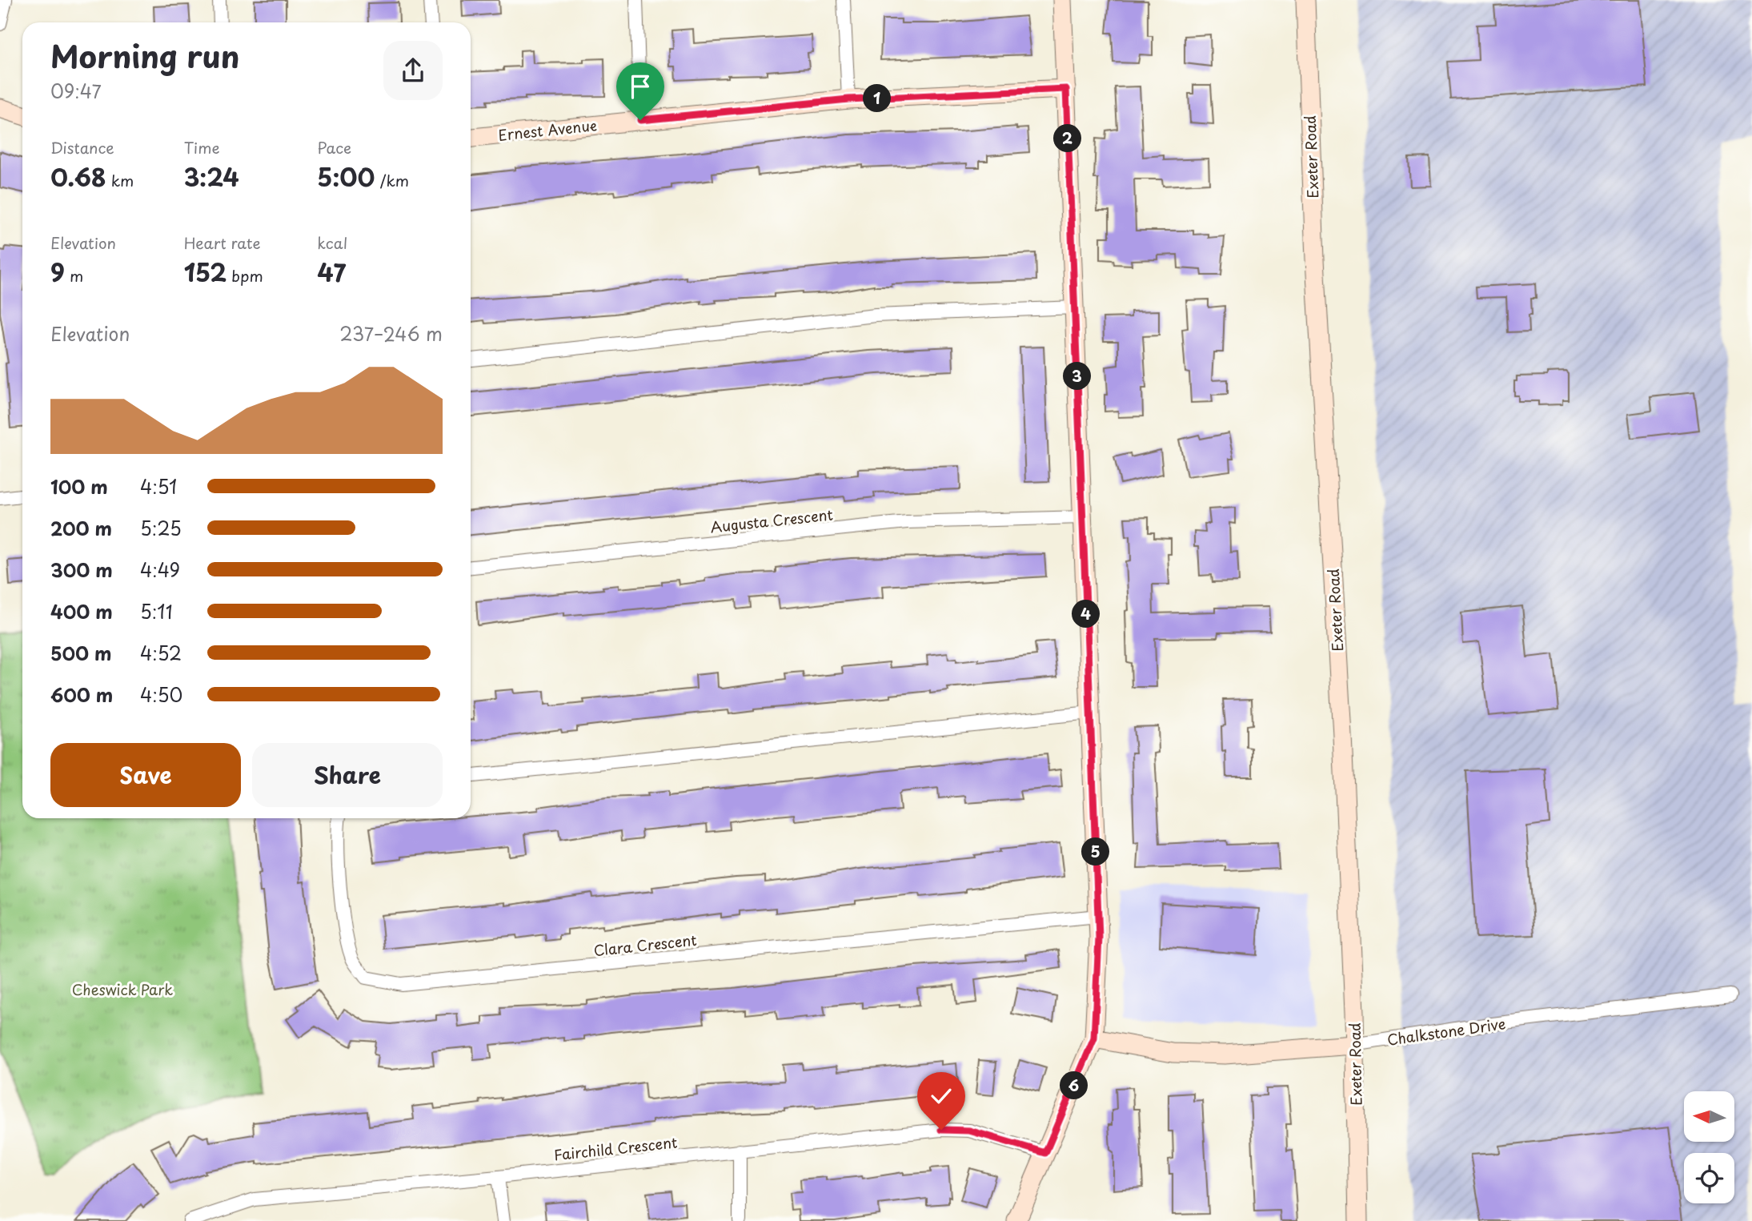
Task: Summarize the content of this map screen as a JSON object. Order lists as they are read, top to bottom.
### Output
{
  "streets": {
    "street": [
      "Ernest Avenue",
      "Exeter Road",
      "Augusta Crescent",
      "Clara Crescent",
      "Chalkstone Drive",
      "Fairchild Crescent"
    ]
  },
  "crossings": [
    ["Exeter Road", "Chalkstone Drive"]
  ],
  "parks": ["Cheswick Park"],
  "north": "left",
  "page": {
    "heading": ["Morning run", "09:47"],
    "pins": [
      "1",
      "2",
      "3",
      "4",
      "5",
      "6"
    ],
    "stats": [
      ["Distance", "0.68 km"],
      ["Time", "3:24"],
      ["Pace", "5:00 /km"],
      ["Elevation", "9 m"],
      ["Heart rate", "152 bpm"],
      ["kcal", "47"]
    ],
    "chart": ["Elevation", "237–246 m"],
    "list": [
      {
        "name": "100 m",
        "note": "4:51"
      },
      {
        "name": "200 m",
        "note": "5:25"
      },
      {
        "name": "300 m",
        "note": "4:49"
      },
      {
        "name": "400 m",
        "note": "5:11"
      },
      {
        "name": "500 m",
        "note": "4:52"
      },
      {
        "name": "600 m",
        "note": "4:50"
      }
    ],
    "buttons": ["Save", "Share"]
  }
}
